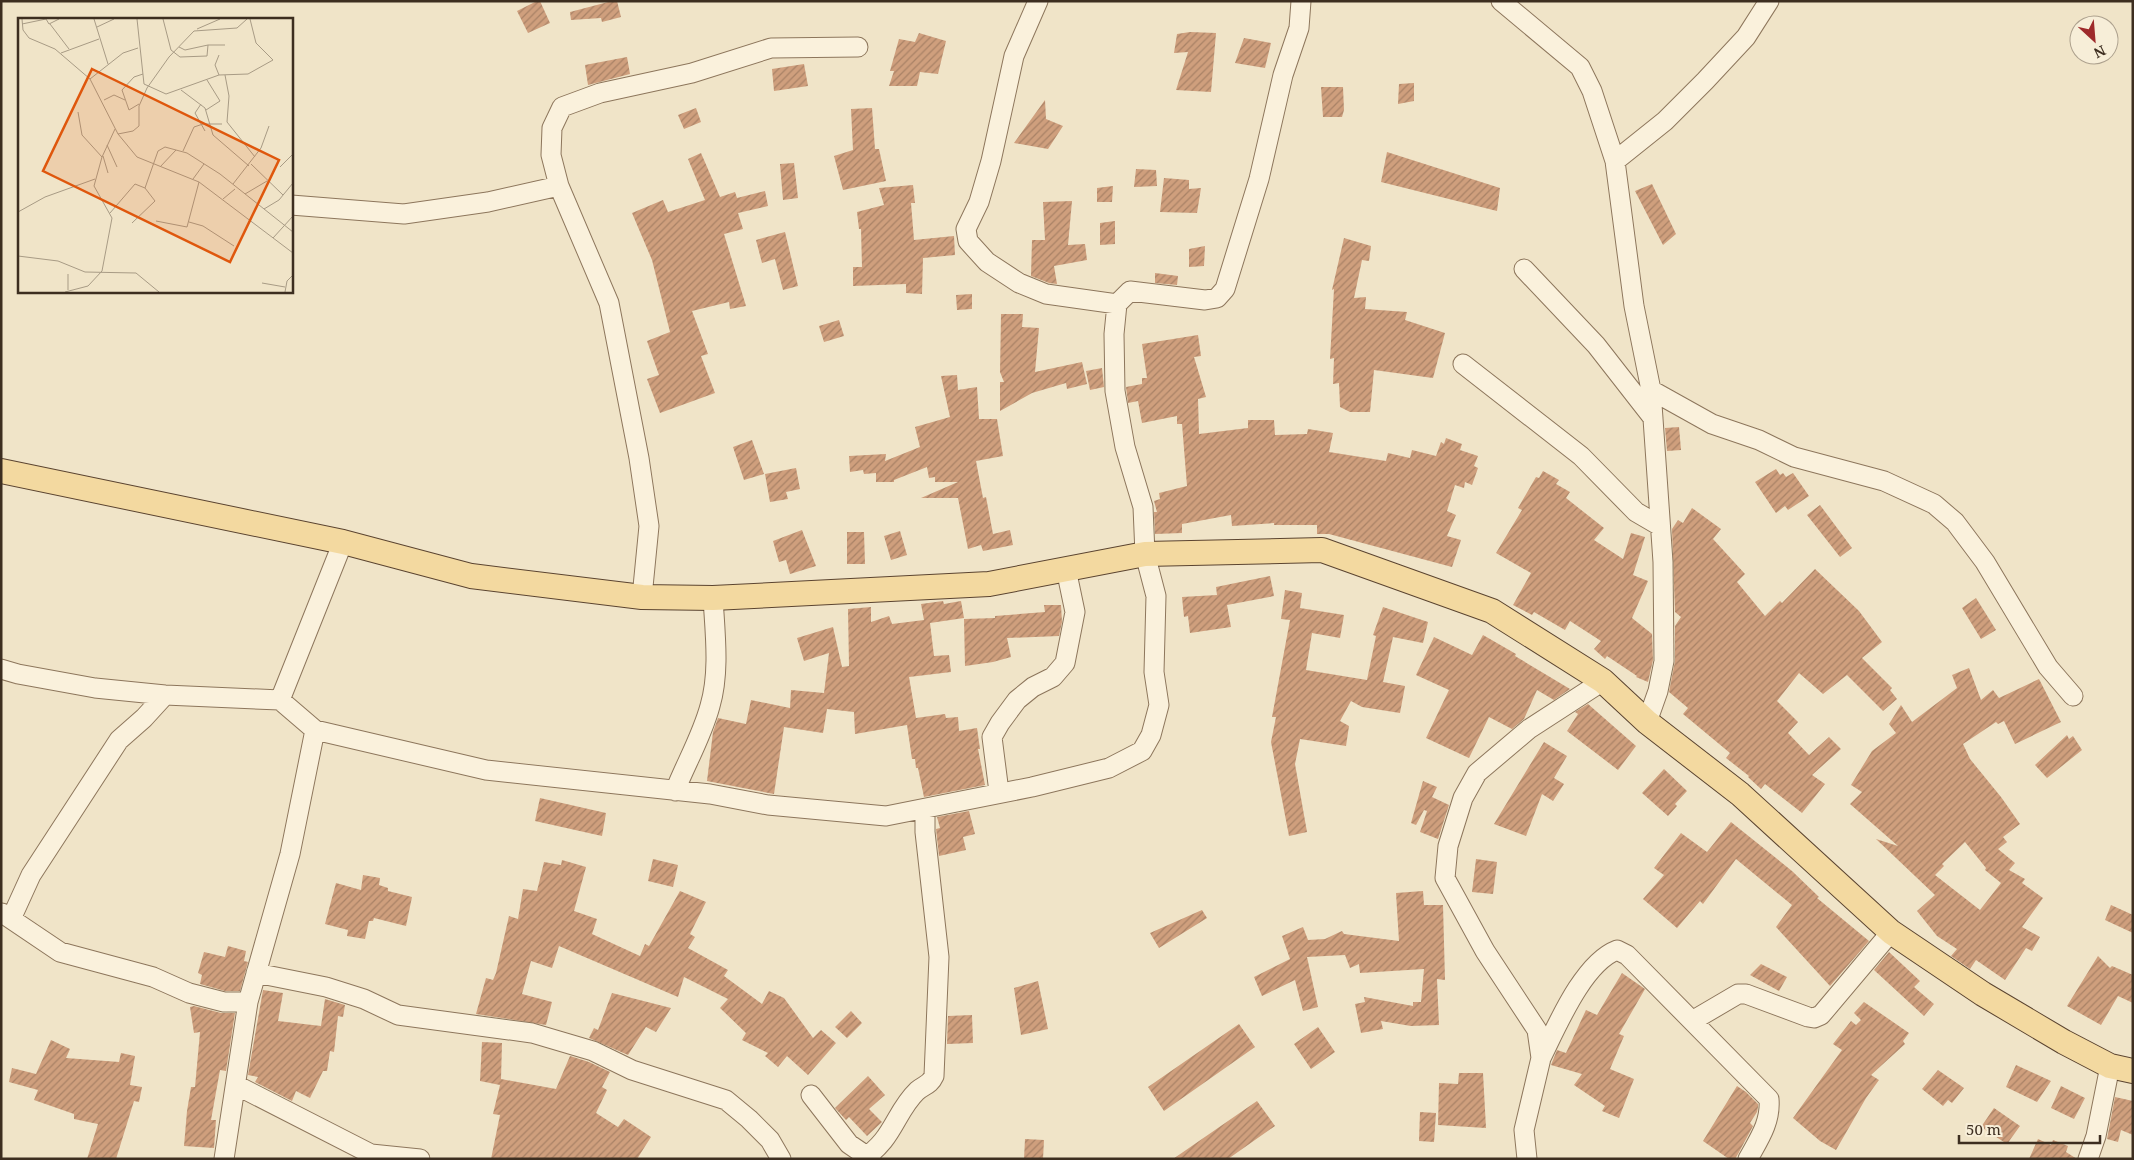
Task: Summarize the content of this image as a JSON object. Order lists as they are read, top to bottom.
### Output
{
  "scale_bar": "50 m",
  "north": "bottom right"
}
